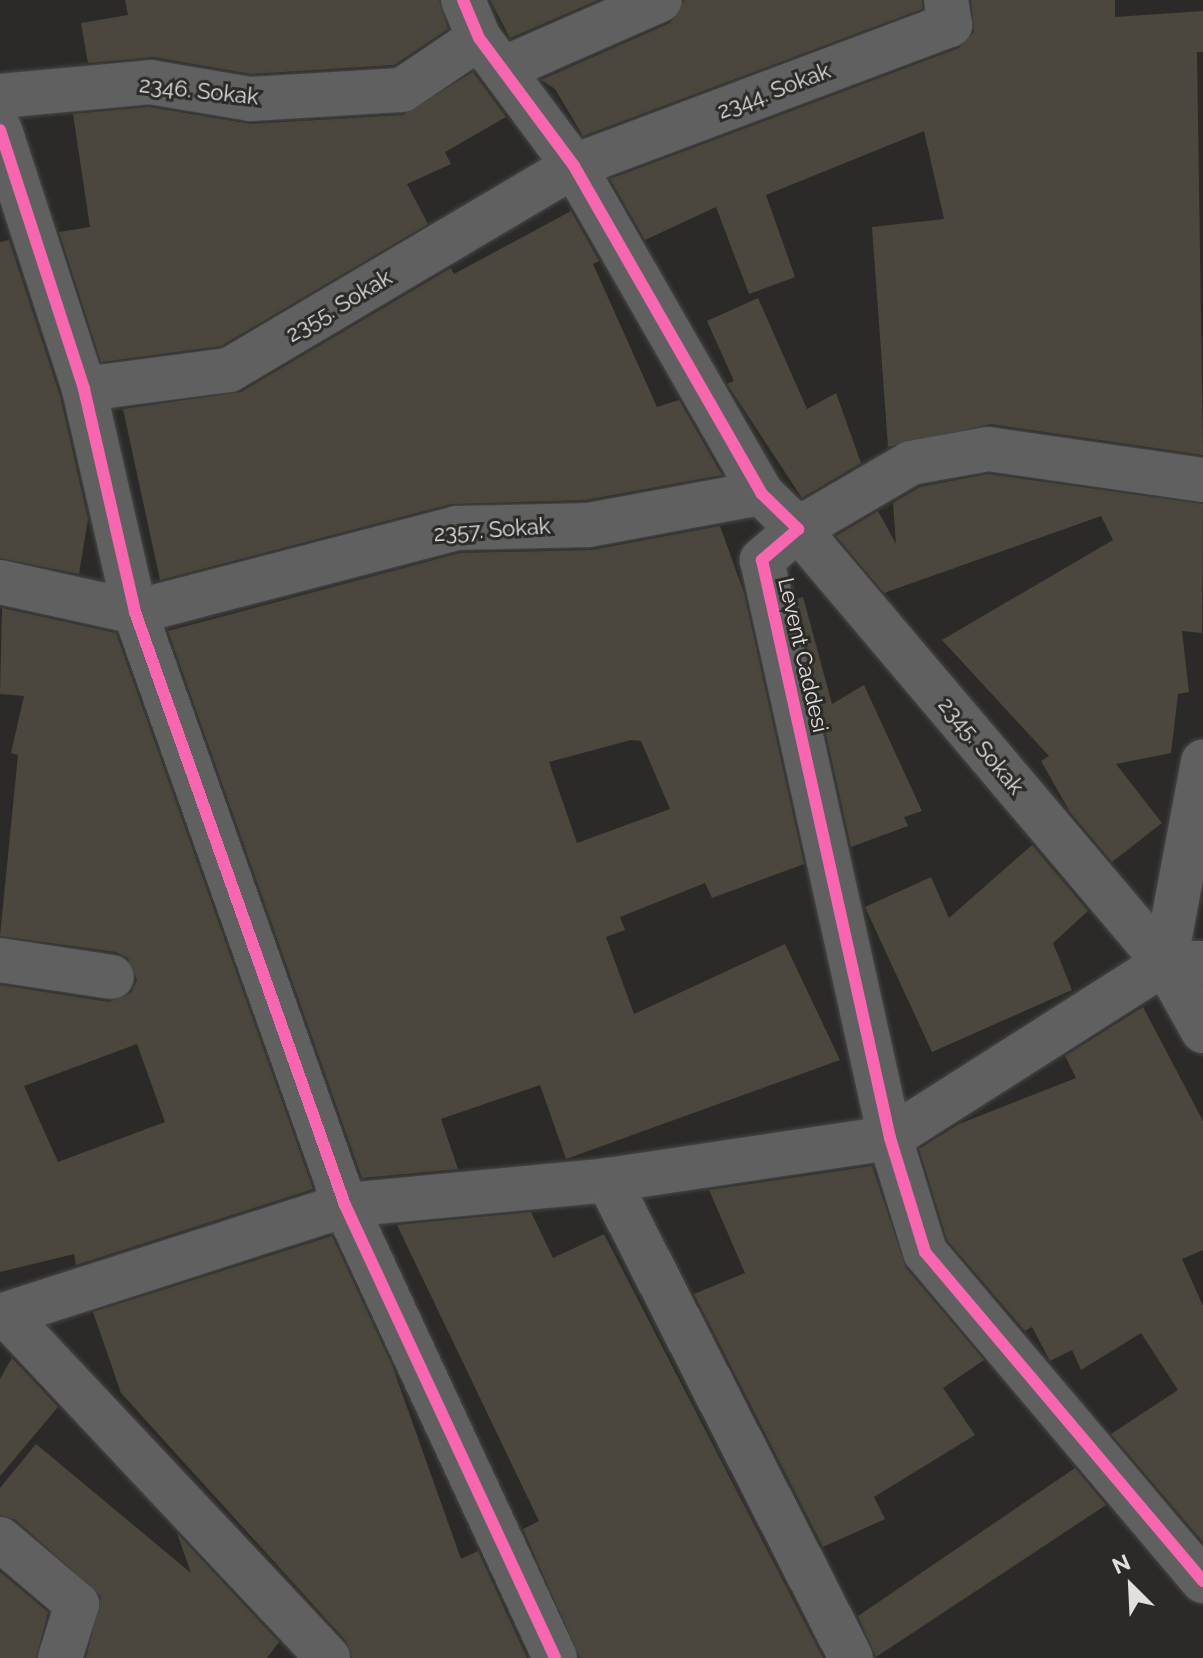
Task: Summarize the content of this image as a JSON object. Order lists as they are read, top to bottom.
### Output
{
  "streets": {
    "street": [
      "2346. Sokak",
      "2344. Sokak",
      "2355. Sokak",
      "2357. Sokak",
      "Levent Caddesi",
      "2345. Sokak"
    ]
  },
  "crossings": [
    ["2344. Sokak", "2355. Sokak"],
    ["Levent Caddesi", "2345. Sokak"]
  ],
  "north": "top left"
}
